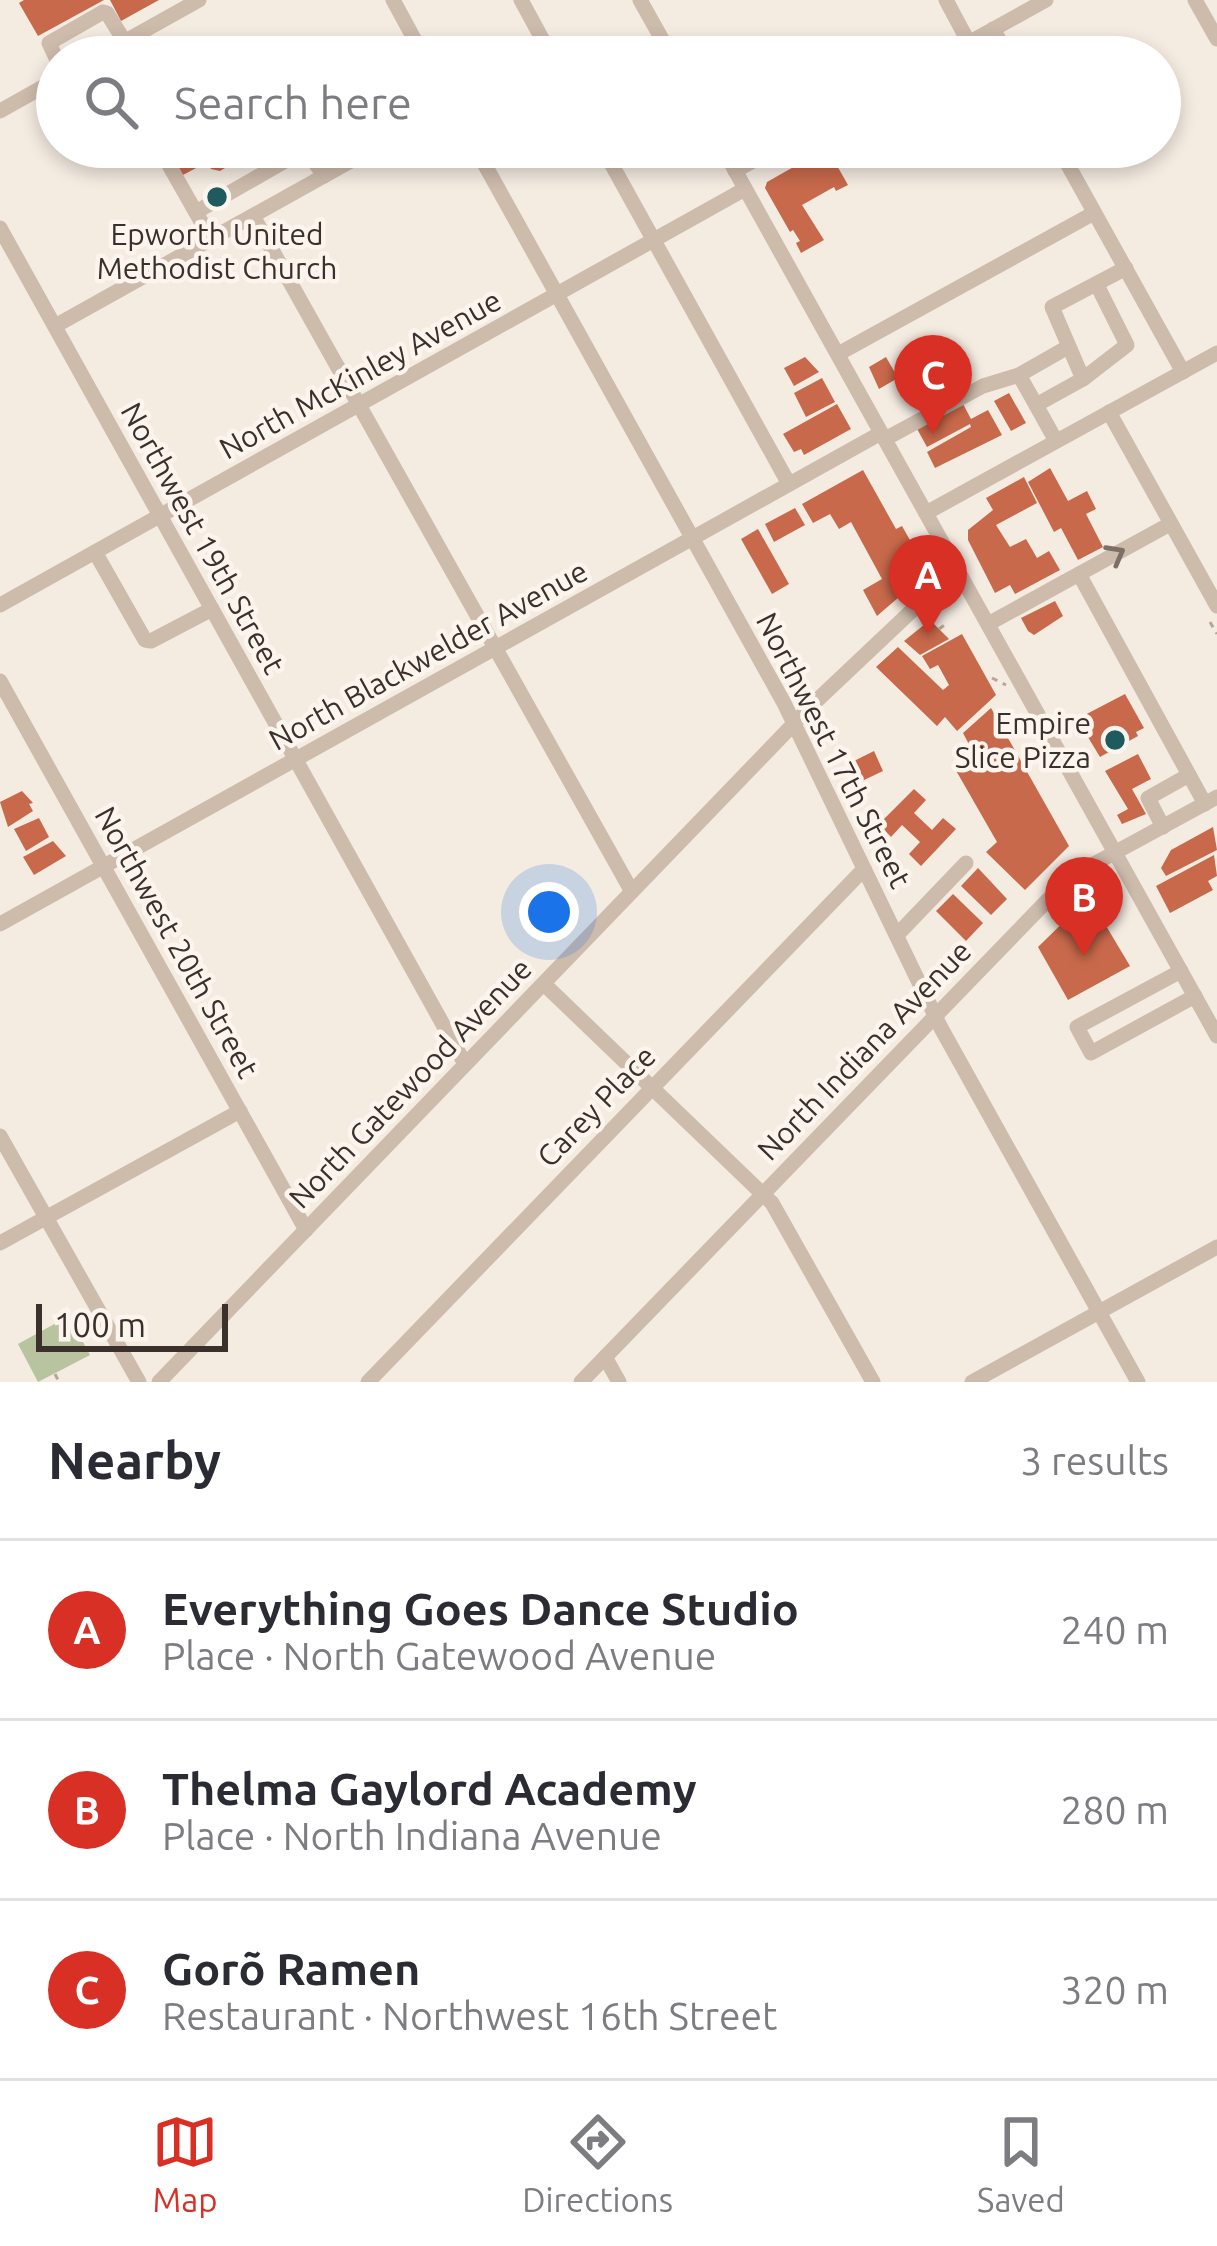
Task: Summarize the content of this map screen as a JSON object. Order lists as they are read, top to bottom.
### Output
{
  "streets": {
    "street": [
      "North McKinley Avenue",
      "Northwest 19th Street",
      "North Blackwelder Avenue",
      "Northwest 17th Street",
      "Northwest 20th Street",
      "North Indiana Avenue",
      "North Gatewood Avenue",
      "Carey Place"
    ]
  },
  "crossings": [
    ["North McKinley Avenue", "Northwest 19th Street"],
    ["North McKinley Avenue", "Northwest 17th Street"],
    ["Northwest 19th Street", "North Blackwelder Avenue"],
    ["Northwest 19th Street", "North Gatewood Avenue"],
    ["North Blackwelder Avenue", "Northwest 17th Street"],
    ["North Blackwelder Avenue", "Northwest 20th Street"],
    ["Northwest 17th Street", "North Indiana Avenue"],
    ["Northwest 17th Street", "North Gatewood Avenue"],
    ["Northwest 17th Street", "Carey Place"],
    ["Northwest 20th Street", "North Gatewood Avenue"]
  ],
  "places": ["Epworth United Methodist Church", "Empire Slice Pizza"],
  "scale_bar": "100 m",
  "page": {
    "search": "Search here",
    "pins": ["C", "A", "B"],
    "scale": "100 m",
    "heading": ["Nearby", "3 results"],
    "list": [
      {
        "mark": "A",
        "name": "Everything Goes Dance Studio",
        "note": "Place · North Gatewood Avenue",
        "value": "240 m"
      },
      {
        "mark": "B",
        "name": "Thelma Gaylord Academy",
        "note": "Place · North Indiana Avenue",
        "value": "280 m"
      },
      {
        "mark": "C",
        "name": "Gorõ Ramen",
        "note": "Restaurant · Northwest 16th Street",
        "value": "320 m"
      }
    ],
    "nav": ["Map", "Directions", "Saved"]
  }
}
